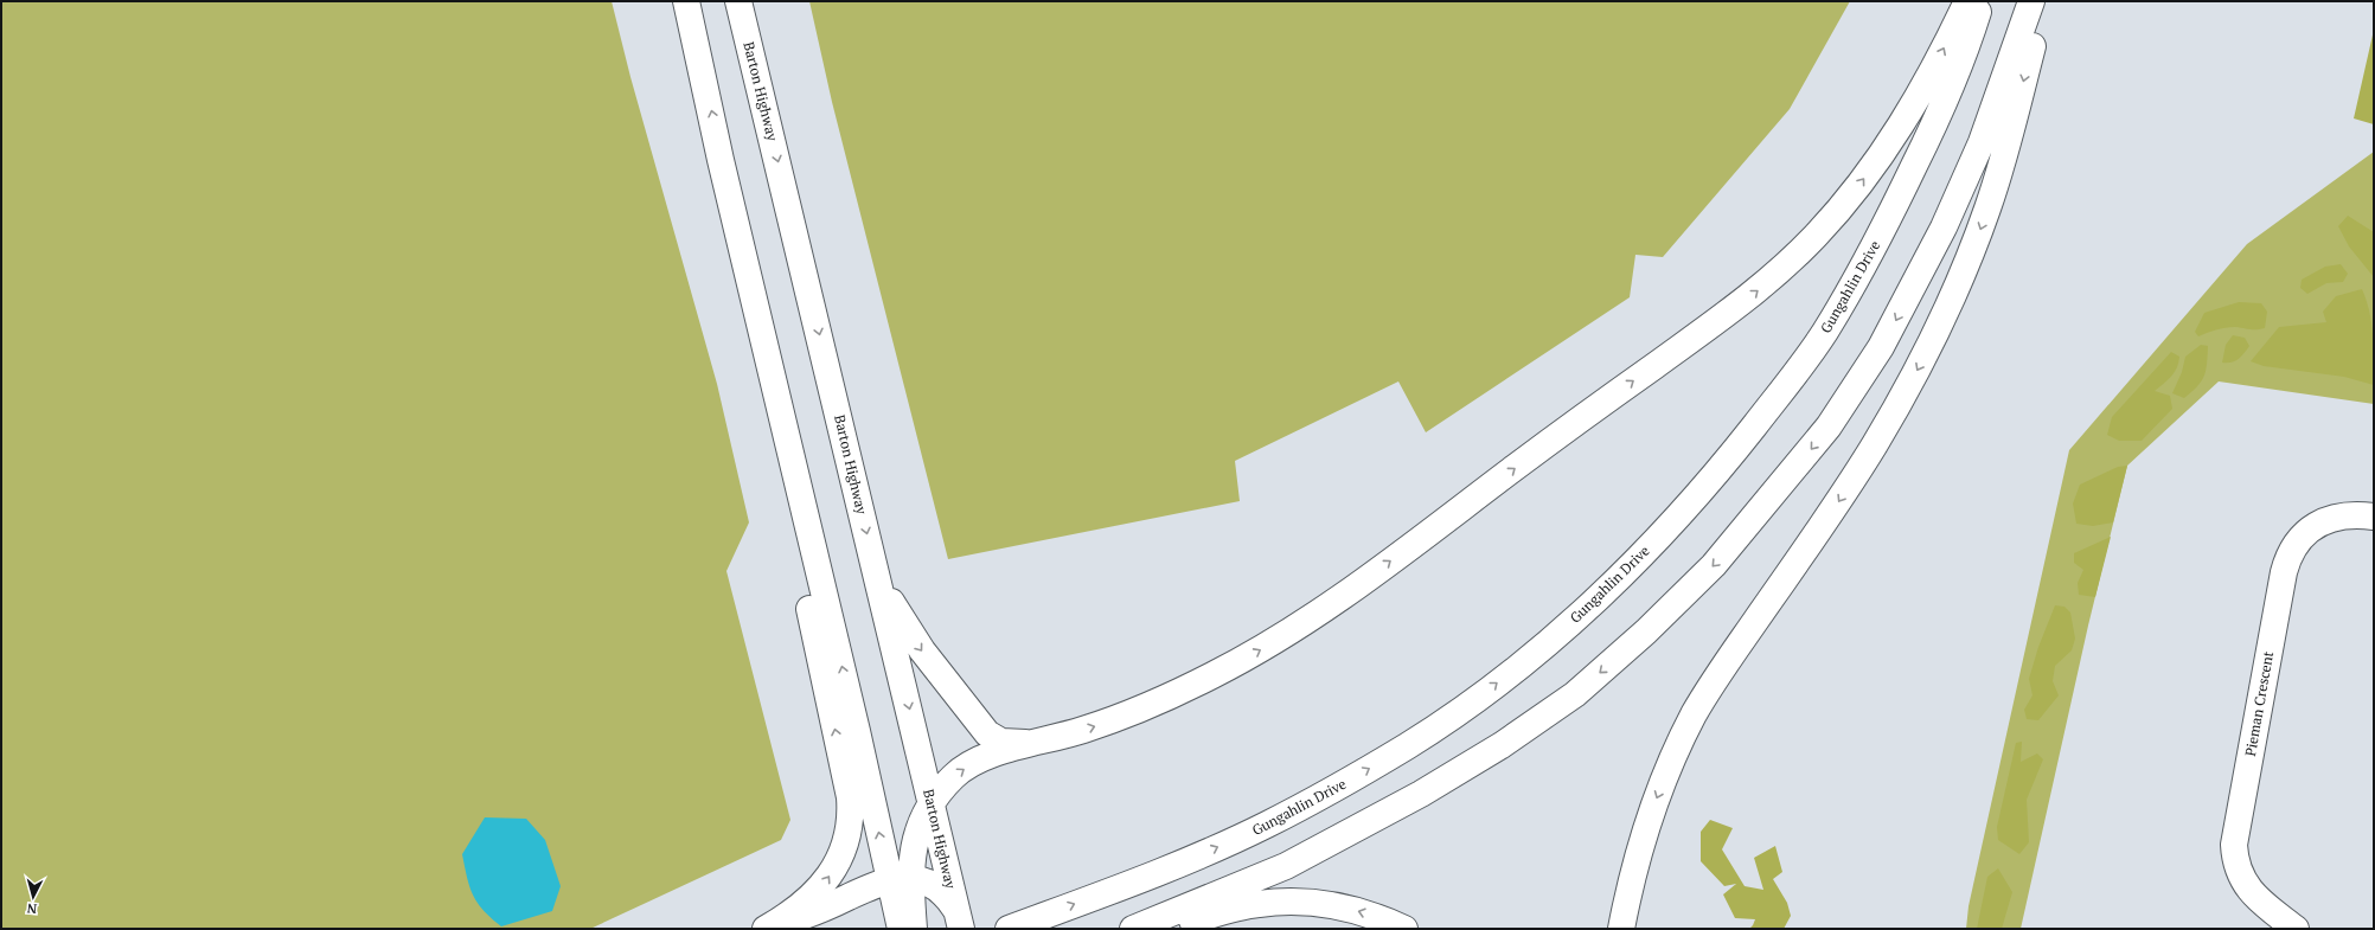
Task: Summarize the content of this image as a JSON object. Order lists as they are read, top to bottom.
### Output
{
  "streets": {
    "main road": ["Barton Highway", "Gungahlin Drive", "Pieman Crescent"]
  },
  "north": "bottom"
}
